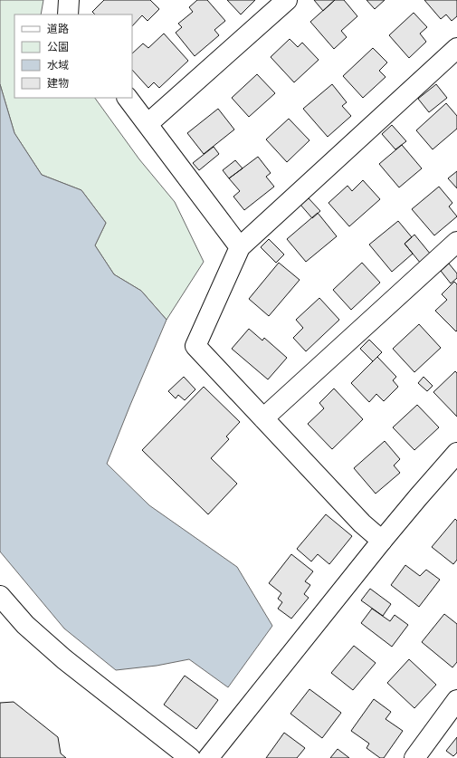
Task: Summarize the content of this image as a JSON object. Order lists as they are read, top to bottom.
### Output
{
  "legend": [
    "道路",
    "公園",
    "水域",
    "建物"
  ]
}
